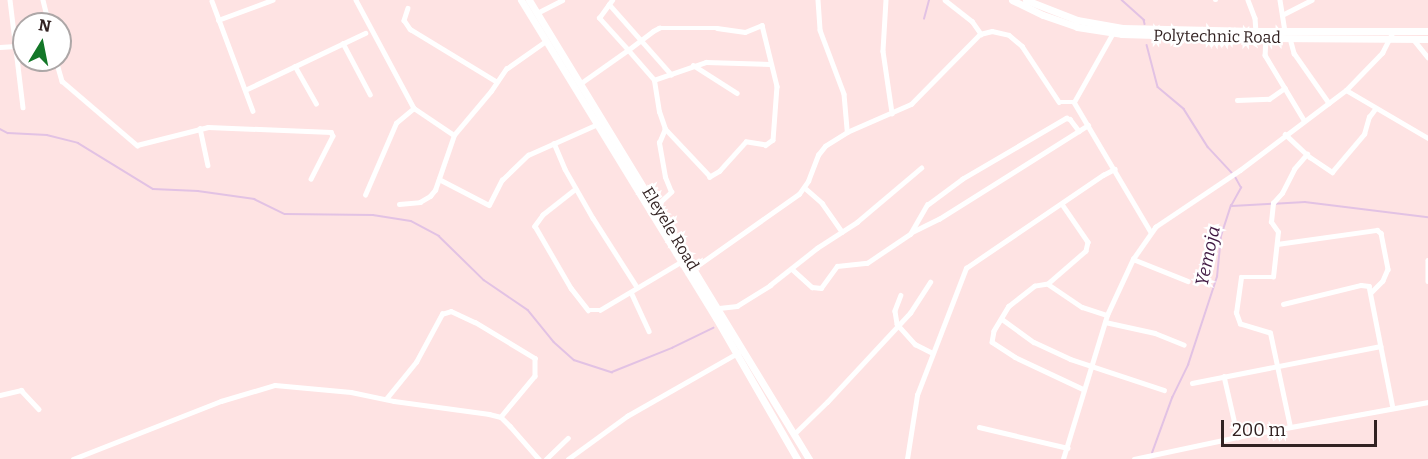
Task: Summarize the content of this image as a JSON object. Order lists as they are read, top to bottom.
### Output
{
  "streets": {
    "main road": ["Polytechnic Road", "Eleyele Road"]
  },
  "water": ["Yemoja"],
  "scale_bar": "200 m",
  "north": "top"
}
